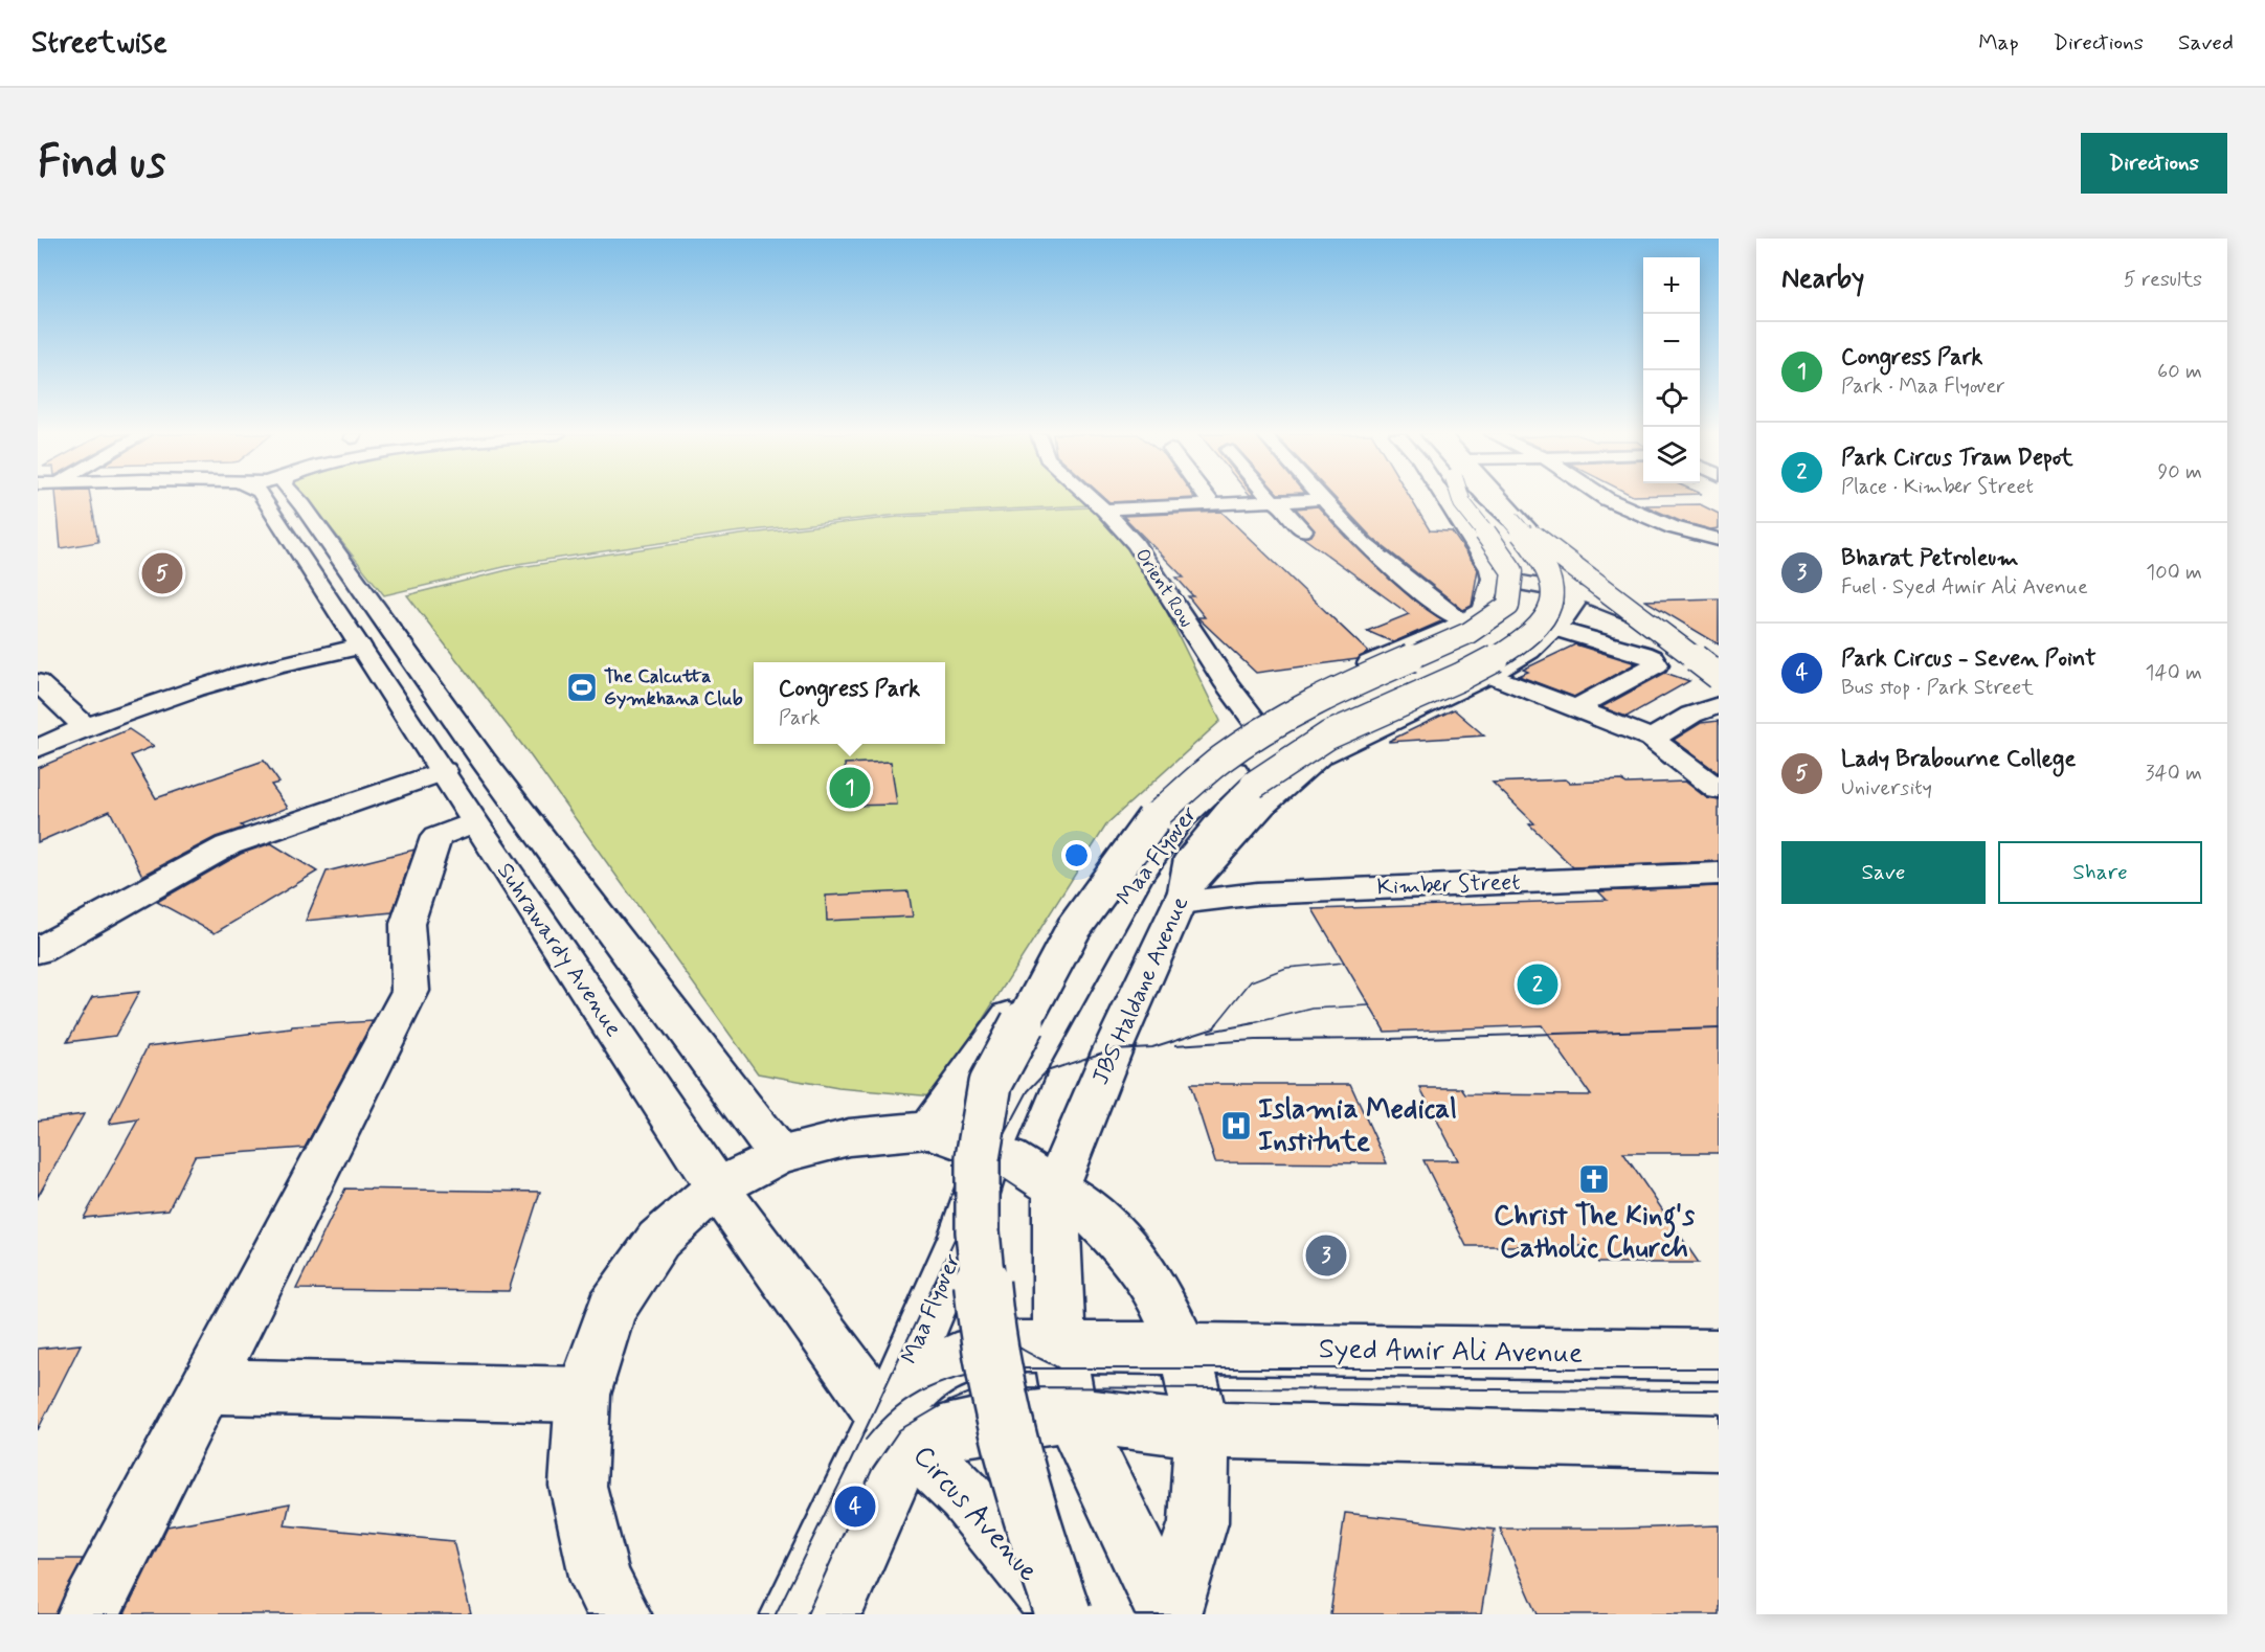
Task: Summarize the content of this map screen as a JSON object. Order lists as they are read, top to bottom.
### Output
{
  "streets": {
    "main road": [
      "Orient Row",
      "Maa Flyover",
      "Kimber Street",
      "Suhrawardy Avenue",
      "JBS Haldane Avenue",
      "Syed Amir Ali Avenue",
      "Circus Avenue"
    ]
  },
  "crossings": [
    ["Orient Row", "Maa Flyover"],
    ["Maa Flyover", "Kimber Street"],
    ["Maa Flyover", "Suhrawardy Avenue"],
    ["Maa Flyover", "JBS Haldane Avenue"],
    ["Maa Flyover", "Syed Amir Ali Avenue"],
    ["Maa Flyover", "Circus Avenue"],
    ["Kimber Street", "JBS Haldane Avenue"],
    ["Suhrawardy Avenue", "Syed Amir Ali Avenue"],
    ["Suhrawardy Avenue", "Circus Avenue"],
    ["JBS Haldane Avenue", "Syed Amir Ali Avenue"],
    ["Syed Amir Ali Avenue", "Circus Avenue"]
  ],
  "places": {
    "sports": ["The Calcutta Gymkhana Club"],
    "hospital": ["Islamia Medical Institute"],
    "church": ["Christ The King's Catholic Church"]
  },
  "page": {
    "header": "Streetwise",
    "nav": ["Map", "Directions", "Saved"],
    "buttons": [
      "Directions",
      ["Save", "Share"]
    ],
    "title": "Find us",
    "heading": ["Nearby", "5 results"],
    "map_buttons": ["+", "−"],
    "list": [
      {
        "mark": "1",
        "name": "Congress Park",
        "note": "Park · Maa Flyover",
        "value": "60 m"
      },
      {
        "mark": "2",
        "name": "Park Circus Tram Depot",
        "note": "Place · Kimber Street",
        "value": "90 m"
      },
      {
        "mark": "3",
        "name": "Bharat Petroleum",
        "note": "Fuel · Syed Amir Ali Avenue",
        "value": "100 m"
      },
      {
        "mark": "4",
        "name": "Park Circus - Seven Point",
        "note": "Bus stop · Park Street",
        "value": "140 m"
      },
      {
        "mark": "5",
        "name": "Lady Brabourne College",
        "note": "University",
        "value": "340 m"
      }
    ],
    "pins": [
      "5",
      "1",
      "2",
      "3",
      "4"
    ],
    "popup": ["Congress Park", "Park"]
  }
}
